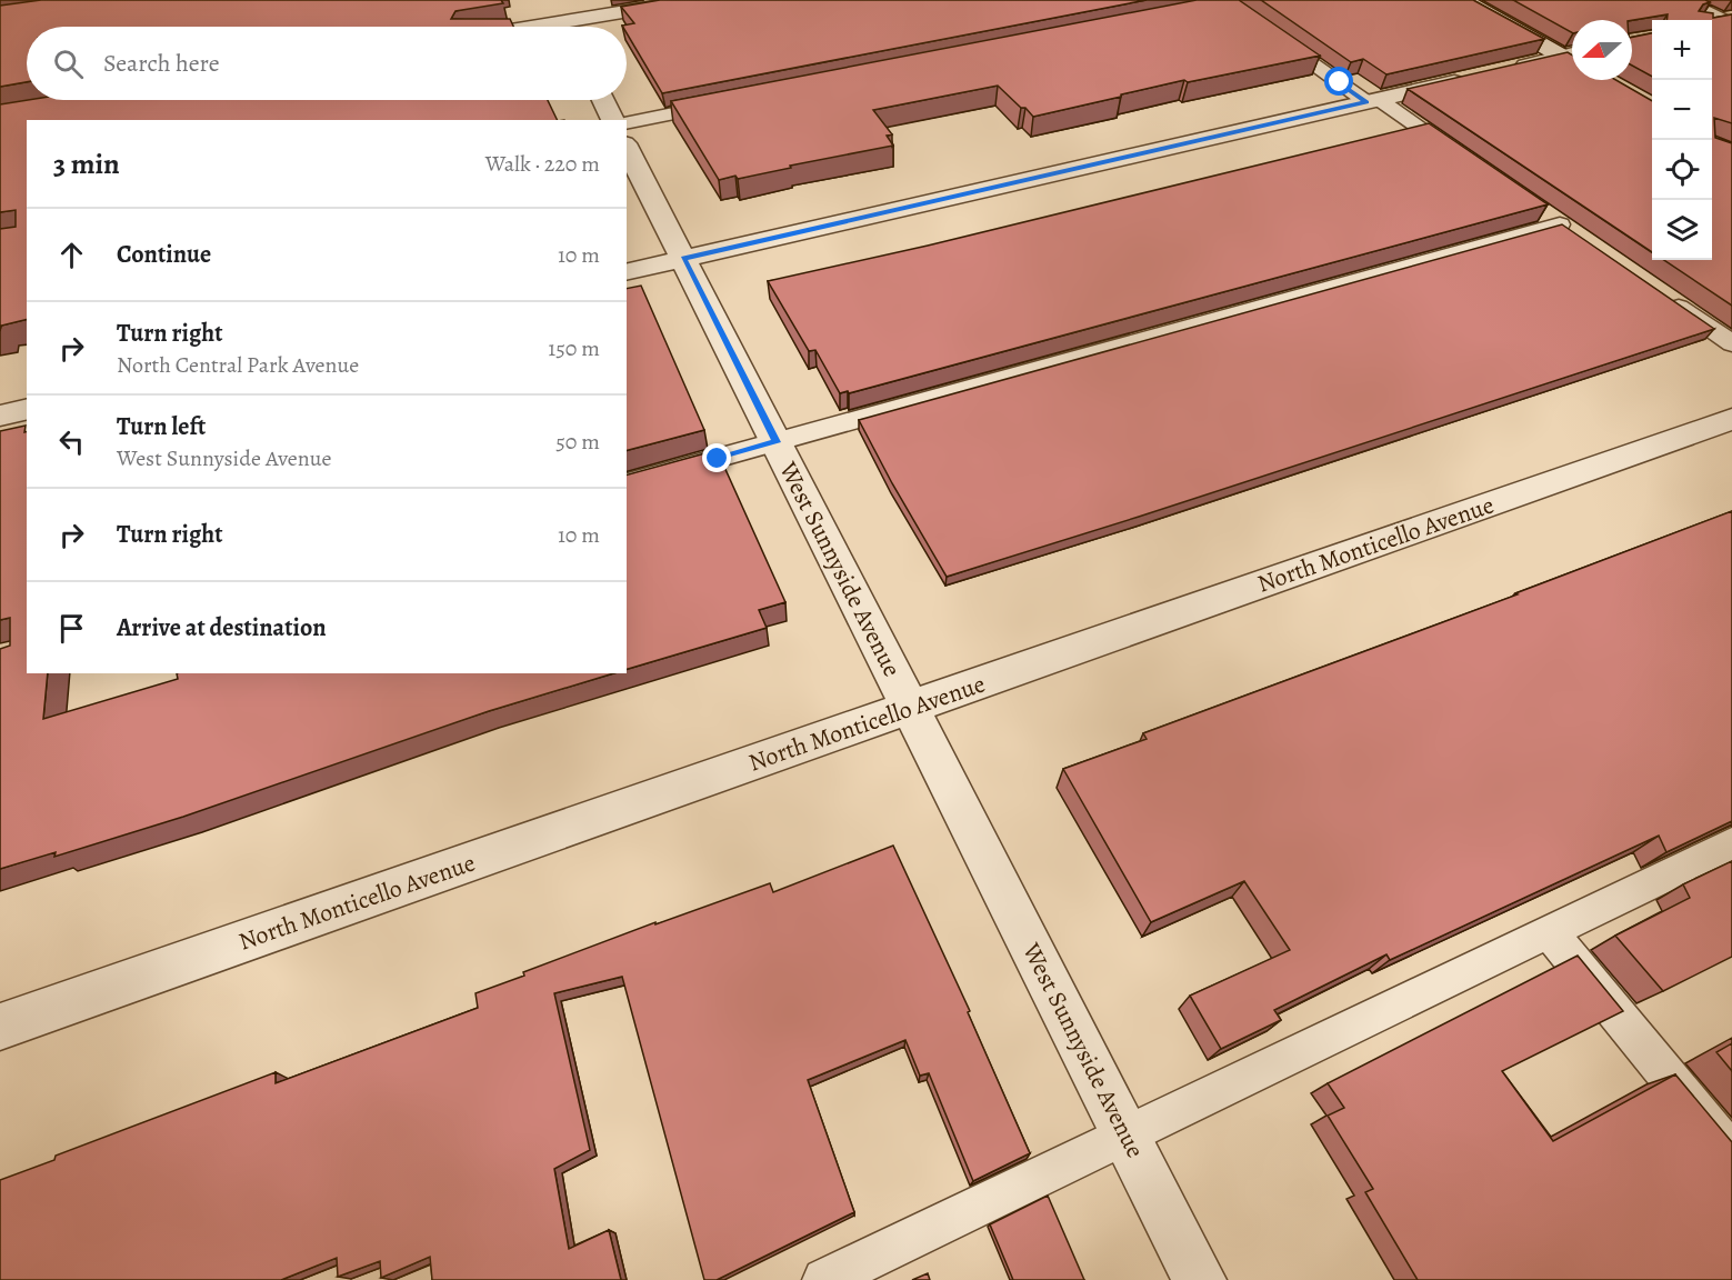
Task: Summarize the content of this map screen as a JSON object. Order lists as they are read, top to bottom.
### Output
{
  "streets": {
    "street": ["North Monticello Avenue", "West Sunnyside Avenue"]
  },
  "crossings": [
    ["North Monticello Avenue", "West Sunnyside Avenue"]
  ],
  "north": "left",
  "page": {
    "map_buttons": ["+", "−"],
    "search": "Search here",
    "heading": ["3 min", "Walk · 220 m"],
    "list": [
      ["Continue", "10 m"],
      ["Turn right", "North Central Park Avenue", "150 m"],
      ["Turn left", "West Sunnyside Avenue", "50 m"],
      ["Turn right", "10 m"],
      "Arrive at destination"
    ]
  }
}
